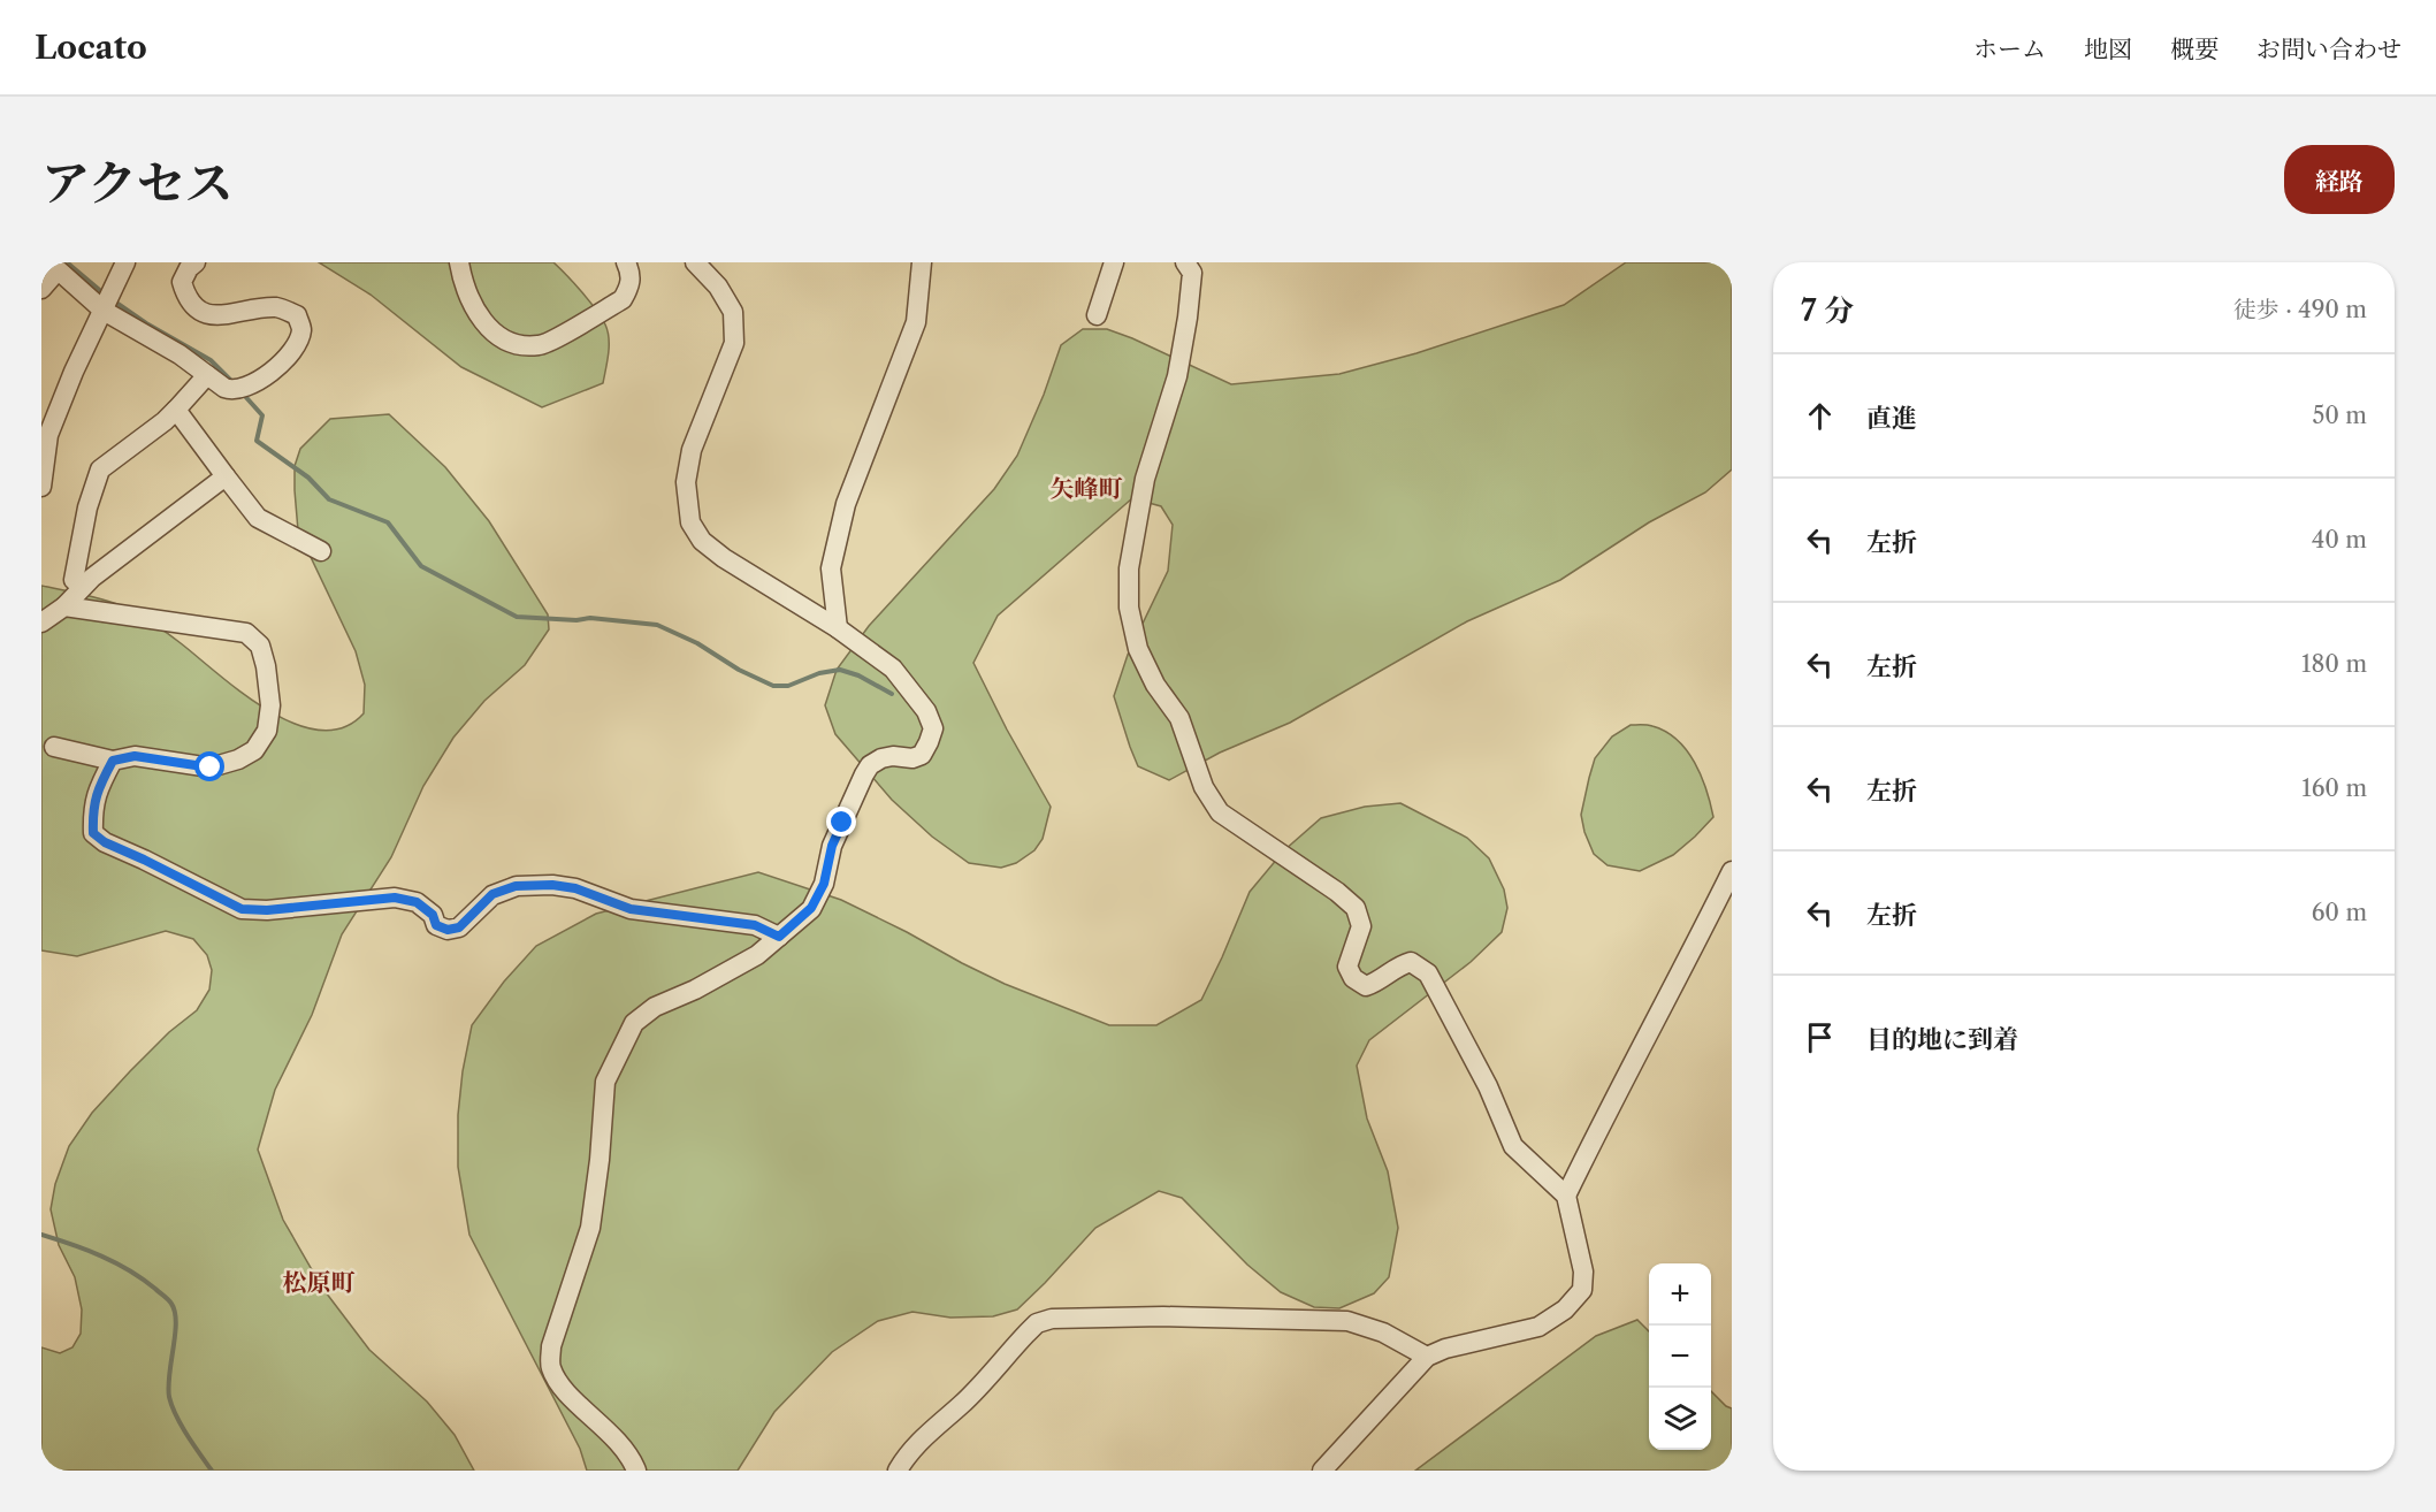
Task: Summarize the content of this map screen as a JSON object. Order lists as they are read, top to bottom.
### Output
{
  "districts": ["矢峰町", "松原町"],
  "page": {
    "header": "Locato",
    "nav": [
      "ホーム",
      "地図",
      "概要",
      "お問い合わせ"
    ],
    "title": "アクセス",
    "buttons": "経路",
    "heading": ["7 分", "徒歩 · 490 m"],
    "list": [
      ["直進", "50 m"],
      ["左折", "40 m"],
      ["左折", "180 m"],
      ["左折", "160 m"],
      ["左折", "60 m"],
      "目的地に到着"
    ],
    "map_buttons": ["+", "−"]
  }
}
